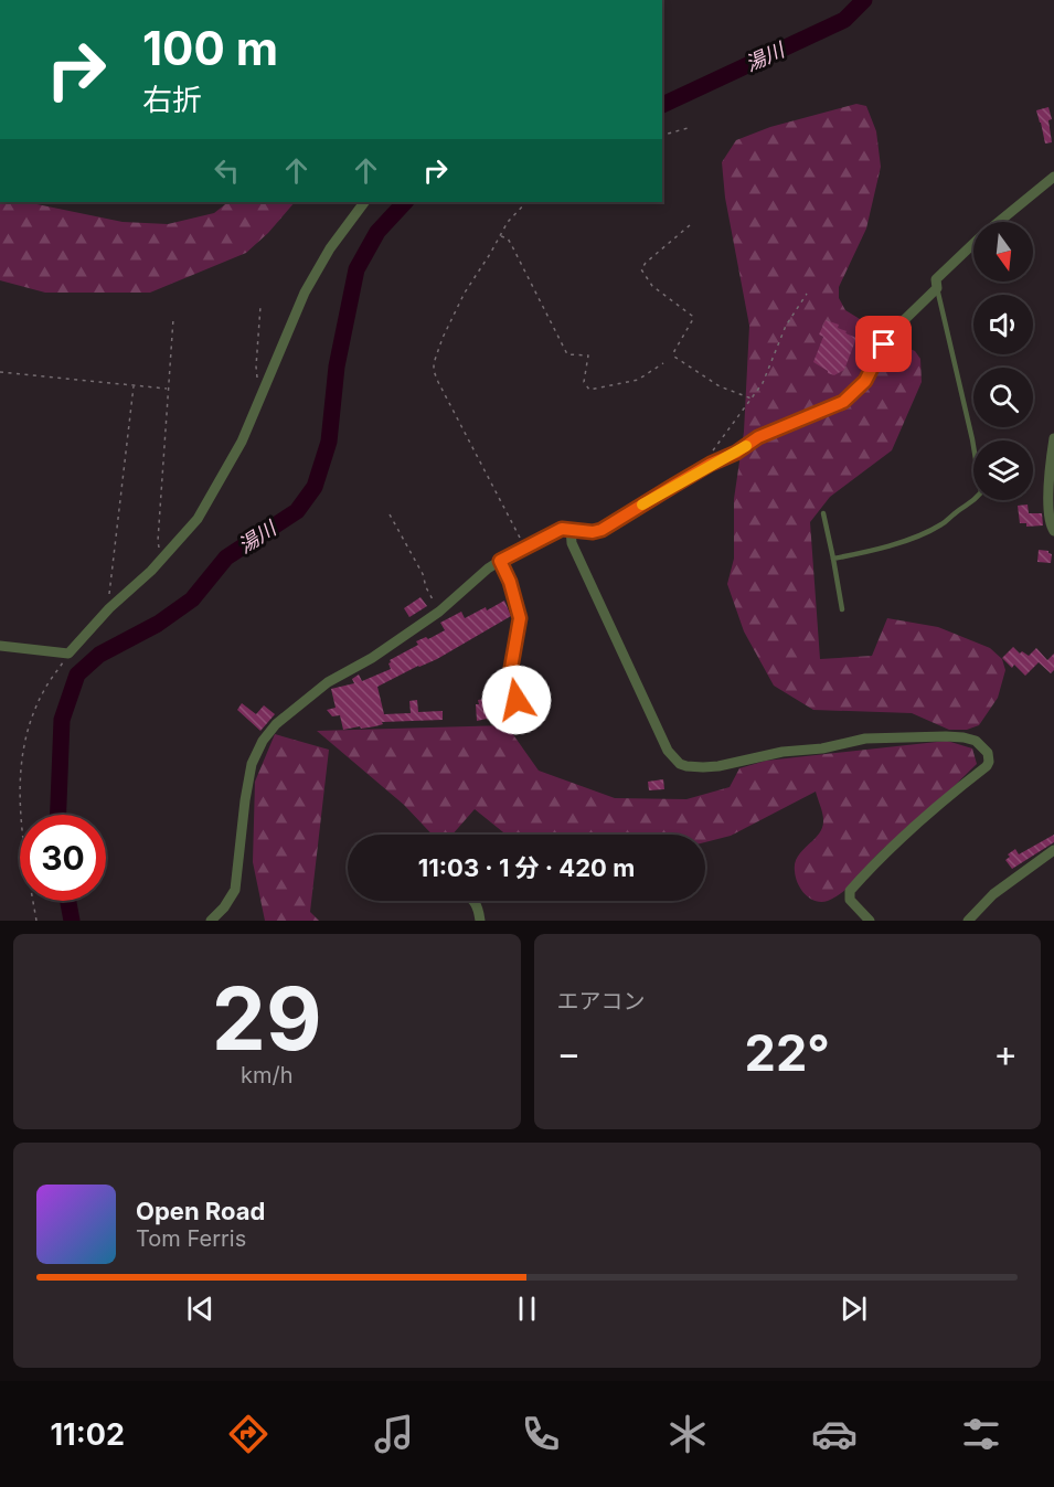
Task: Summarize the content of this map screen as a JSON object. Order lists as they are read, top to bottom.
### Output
{
  "water": ["湯川"],
  "north": "bottom",
  "page": {
    "turn": ["100 m", "右折"],
    "limit": "30",
    "trip": "11:03 · 1 分 · 420 m",
    "tile": [
      ["29", "km/h"],
      "エアコン"
    ],
    "heat": ["−", "22°", "+"],
    "song": ["Open Road", "Tom Ferris"],
    "tabs": "11:02"
  }
}
